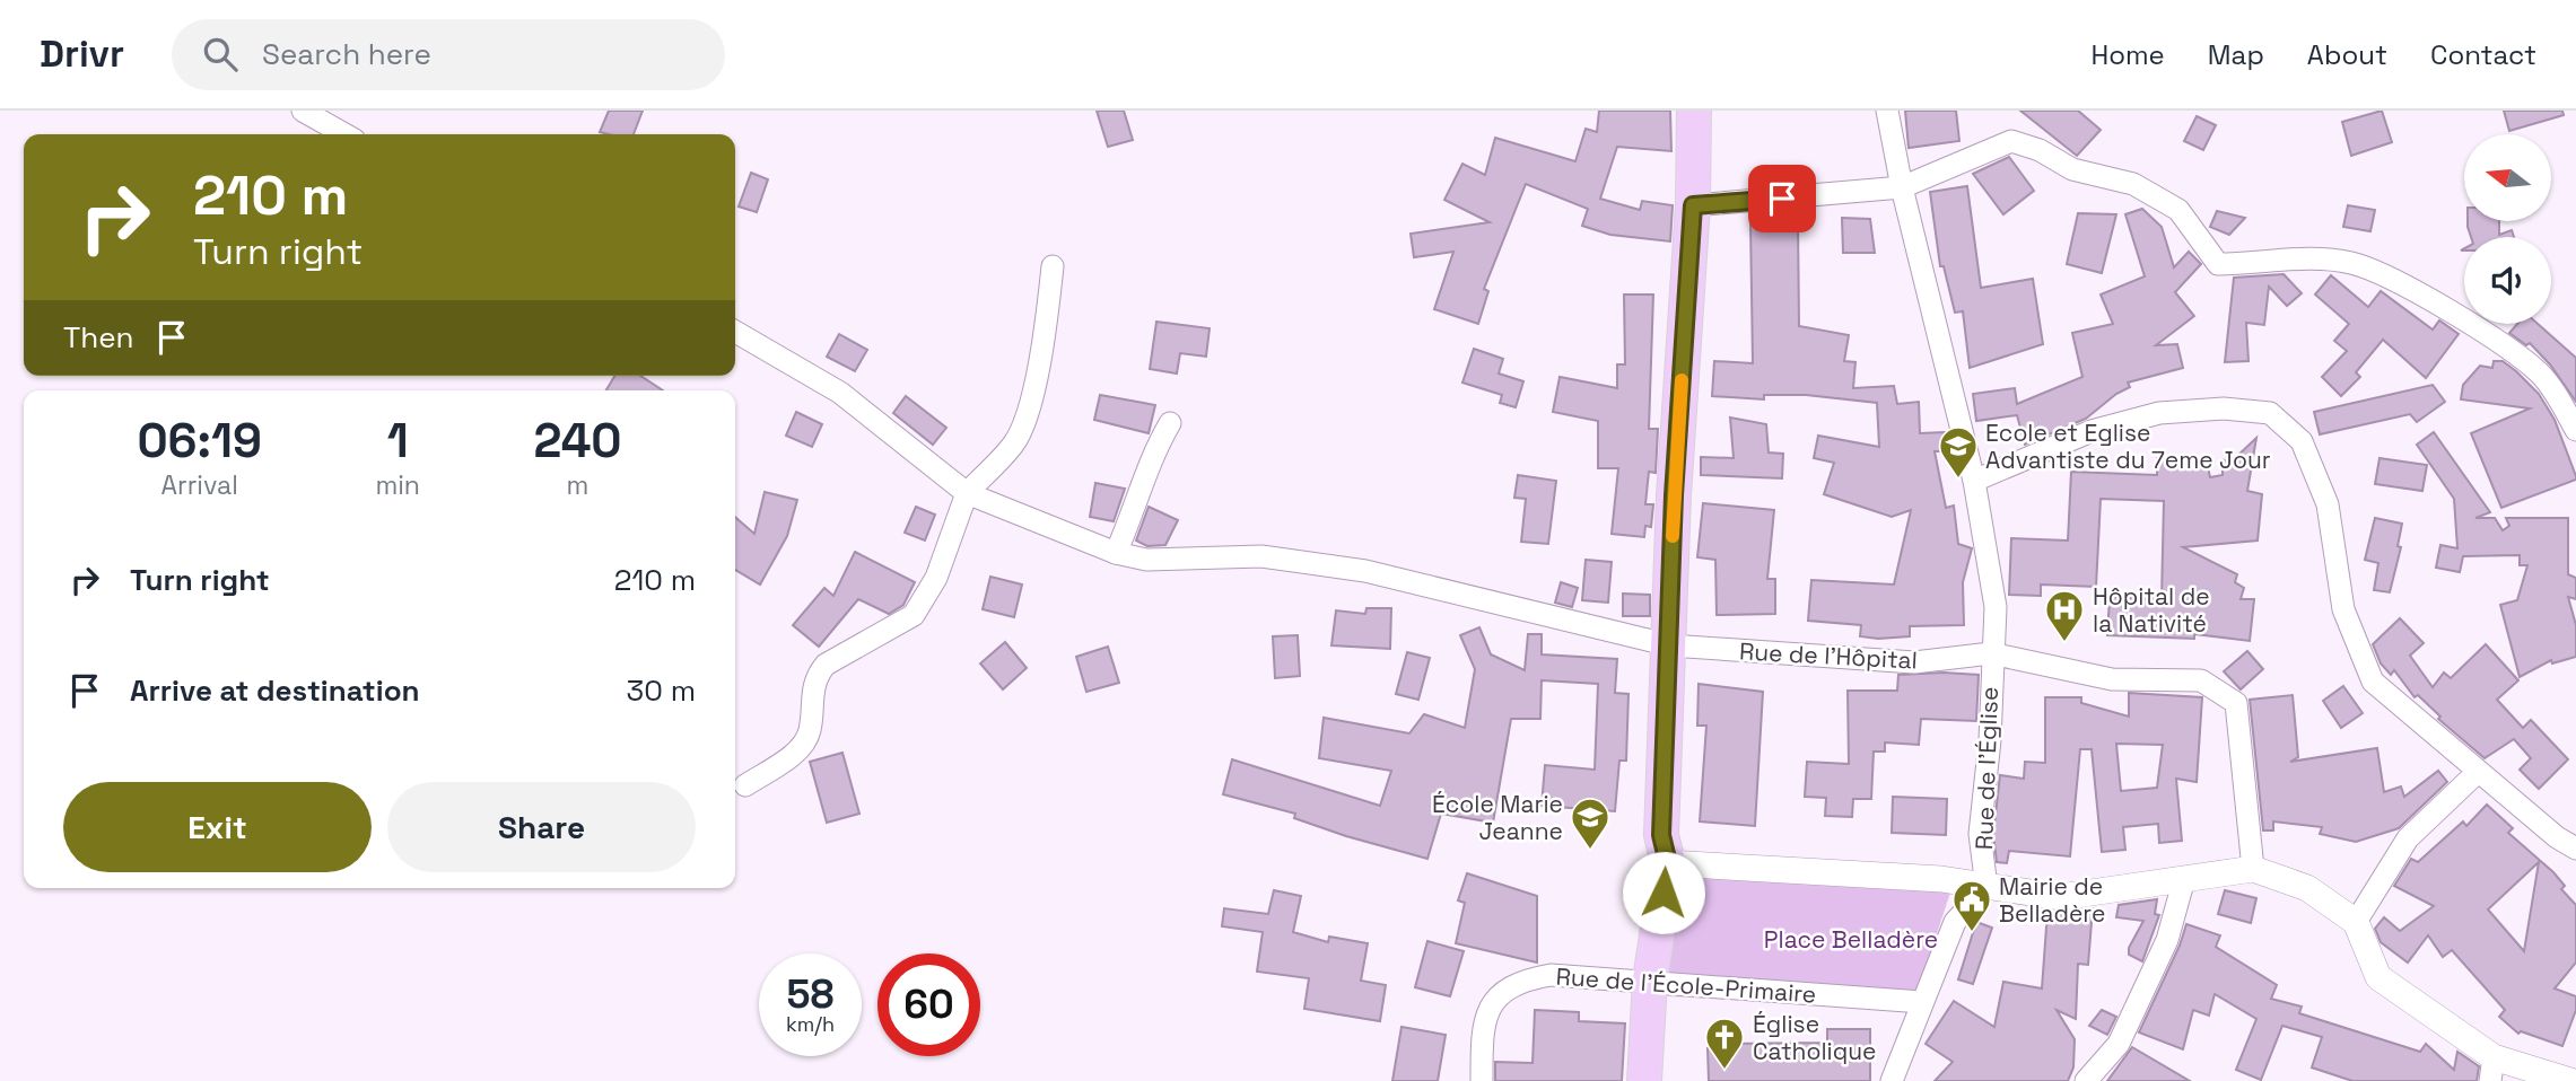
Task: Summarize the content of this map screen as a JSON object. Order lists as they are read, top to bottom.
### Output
{
  "streets": {
    "street": ["Rue de l'Hôpital", "Rue de l'Église", "Rue de l'École-Primaire"]
  },
  "crossings": [
    ["Rue de l'Hôpital", "Rue de l'Église"]
  ],
  "parks": ["Place Belladère"],
  "places": {
    "school or university": ["Ecole et Eglise Advantiste du 7eme Jour", "École Marie Jeanne"],
    "hospital": ["Hôpital de la Nativité"],
    "public building": ["Mairie de Belladère"],
    "church": ["Église Catholique"]
  },
  "north": "left",
  "page": {
    "header": "Drivr",
    "search": "Search here",
    "nav": [
      "Home",
      "Map",
      "About",
      "Contact"
    ],
    "turn": ["210 m", "Turn right"],
    "then": "Then",
    "eta": [
      "06:19",
      "Arrival",
      "1",
      "min",
      "240",
      "m"
    ],
    "list": [
      {
        "name": "Turn right",
        "value": "210 m"
      },
      {
        "name": "Arrive at destination",
        "value": "30 m"
      }
    ],
    "buttons": ["Exit", "Share"],
    "speed": "58 km/h",
    "limit": "60"
  }
}
